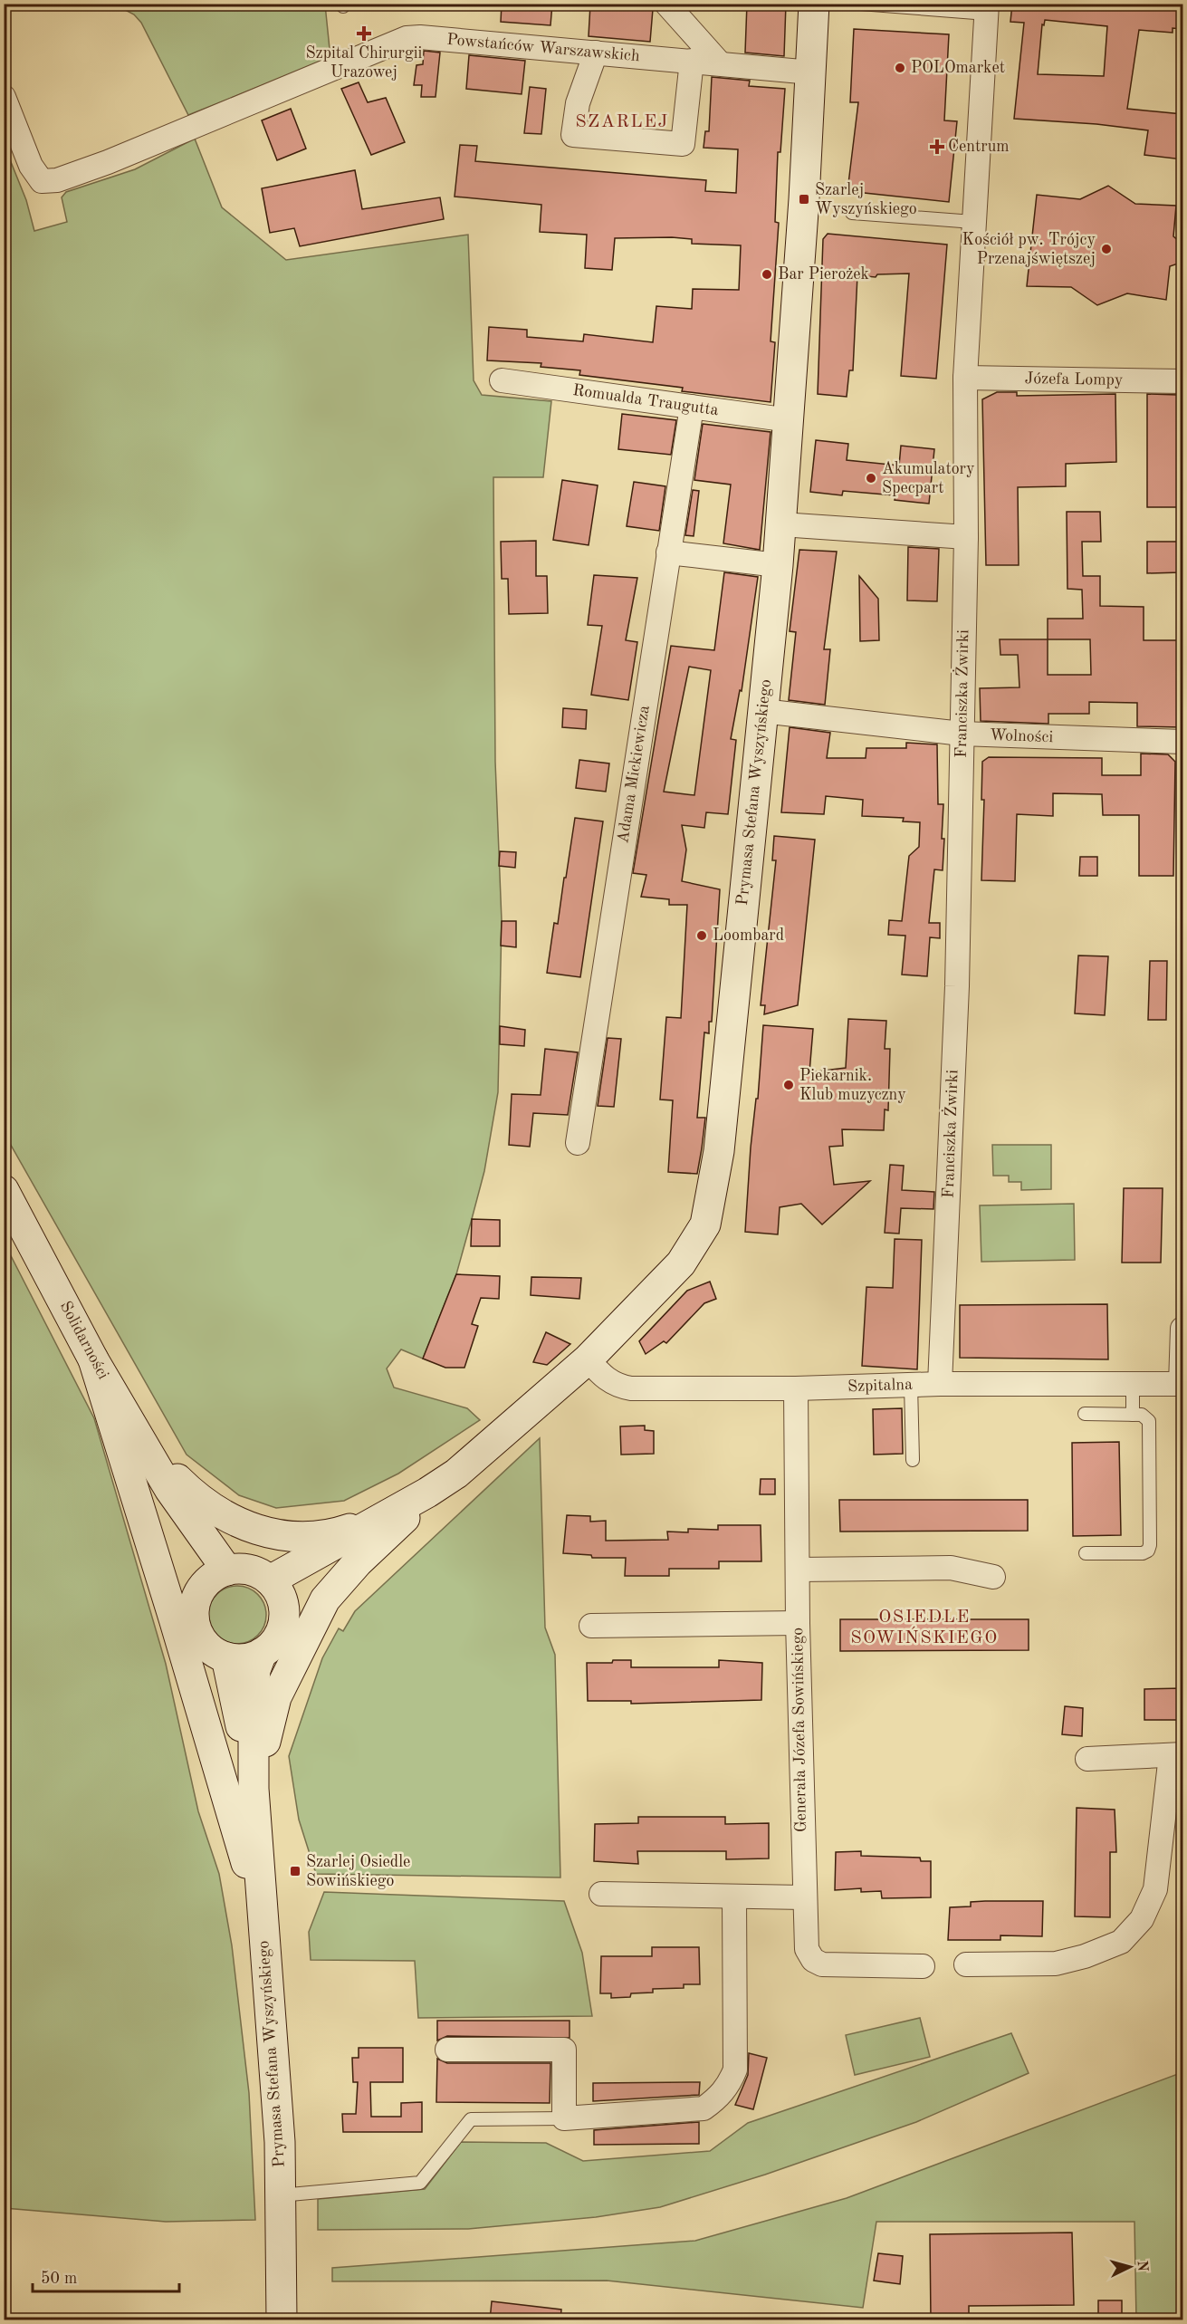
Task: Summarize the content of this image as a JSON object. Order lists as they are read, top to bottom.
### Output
{
  "streets": {
    "street": [
      "Powstańców Warszawskich",
      "Józefa Lompy",
      "Romualda Traugutta",
      "Franciszka Żwirki",
      "Wolności",
      "Adama Mickiewicza",
      "Prymasa Stefana Wyszyńskiego",
      "Solidarności",
      "Szpitalna",
      "Generała Józefa Sowińskiego"
    ]
  },
  "crossings": [
    ["Powstańców Warszawskich", "Prymasa Stefana Wyszyńskiego"],
    ["Józefa Lompy", "Franciszka Żwirki"],
    ["Romualda Traugutta", "Adama Mickiewicza"],
    ["Romualda Traugutta", "Prymasa Stefana Wyszyńskiego"],
    ["Franciszka Żwirki", "Wolności"],
    ["Franciszka Żwirki", "Szpitalna"],
    ["Wolności", "Prymasa Stefana Wyszyńskiego"],
    ["Prymasa Stefana Wyszyńskiego", "Solidarności"],
    ["Prymasa Stefana Wyszyńskiego", "Szpitalna"],
    ["Szpitalna", "Generała Józefa Sowińskiego"]
  ],
  "districts": ["SZARLEJ", "OSIEDLE SOWIŃSKIEGO"],
  "places": {
    "health": ["Szpital Chirurgii Urazowej", "Centrum"],
    "other": [
      "POLOmarket",
      "Kościół pw. Trójcy Przenajświętszej",
      "Bar Pierożek",
      "Akumulatory Specpart",
      "Loombard",
      "Piekarnik. Klub muzyczny"
    ],
    "transit": ["Szarlej Wyszyńskiego", "Szarlej Osiedle Sowińskiego"]
  },
  "scale_bar": "50 m",
  "north": "right"
}
